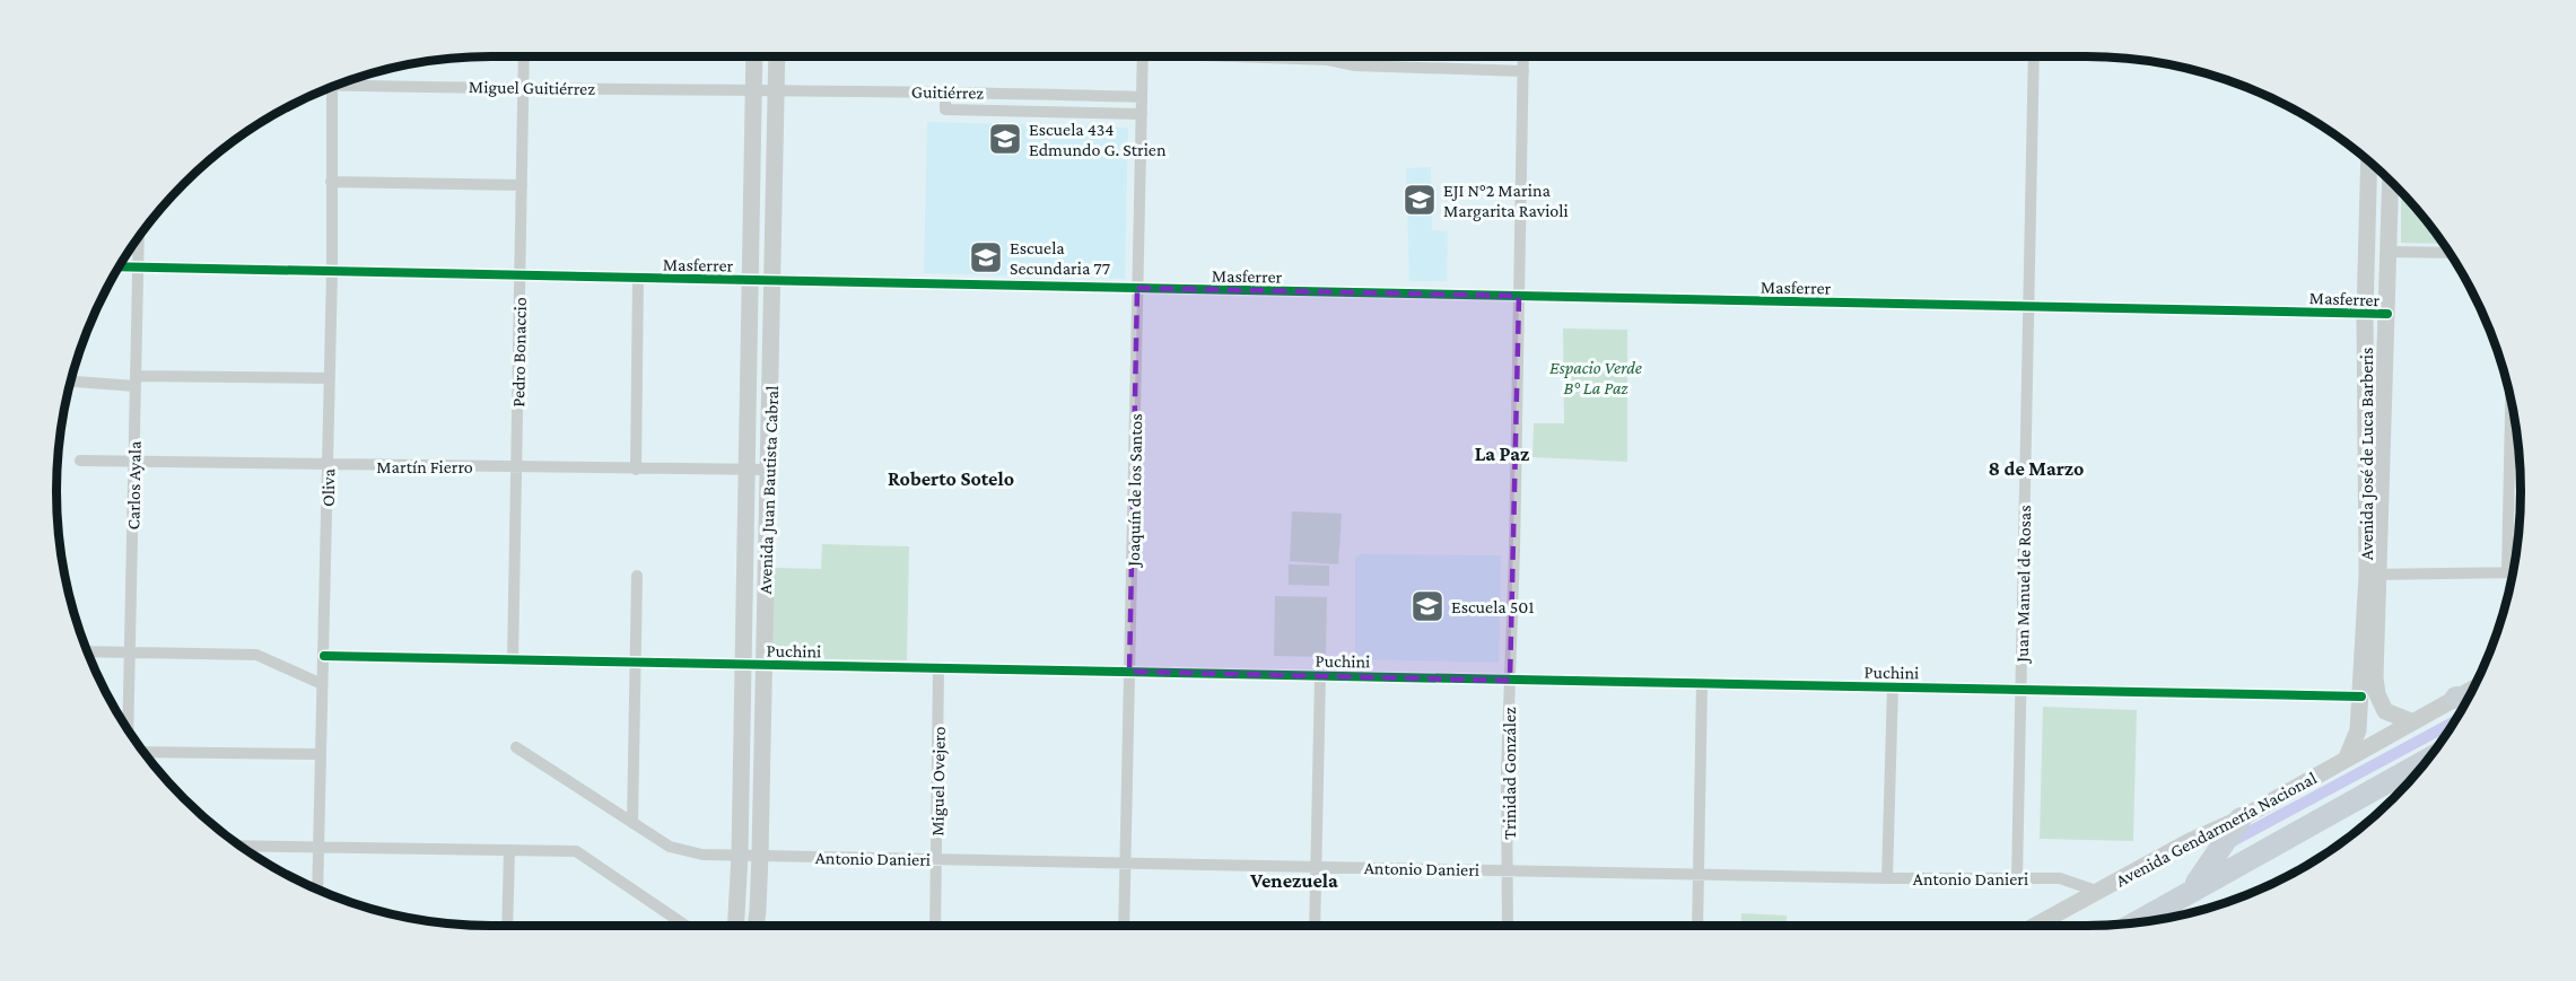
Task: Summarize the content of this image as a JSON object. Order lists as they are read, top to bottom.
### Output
{
  "streets": {
    "main road": ["Avenida José de Luca Barberis", "Avenida Juan Bautista Cabral", "Avenida Gendarmería Nacional"],
    "street": [
      "Miguel Guitiérrez",
      "Guitiérrez",
      "Masferrer",
      "Pedro Bonaccio",
      "Martín Fierro",
      "Carlos Ayala",
      "Oliva",
      "Joaquín de los Santos",
      "Juan Manuel de Rosas",
      "Puchini",
      "Trinidad González",
      "Miguel Ovejero",
      "Antonio Danieri"
    ]
  },
  "crossings": [
    ["Miguel Guitiérrez", "Guitiérrez"],
    ["Miguel Guitiérrez", "Pedro Bonaccio"],
    ["Miguel Guitiérrez", "Avenida Juan Bautista Cabral"],
    ["Guitiérrez", "Avenida Juan Bautista Cabral"],
    ["Guitiérrez", "Joaquín de los Santos"],
    ["Masferrer", "Pedro Bonaccio"],
    ["Masferrer", "Avenida José de Luca Barberis"],
    ["Masferrer", "Carlos Ayala"],
    ["Masferrer", "Oliva"],
    ["Masferrer", "Avenida Juan Bautista Cabral"],
    ["Masferrer", "Joaquín de los Santos"],
    ["Masferrer", "Juan Manuel de Rosas"],
    ["Masferrer", "Trinidad González"],
    ["Pedro Bonaccio", "Martín Fierro"],
    ["Pedro Bonaccio", "Puchini"],
    ["Avenida José de Luca Barberis", "Puchini"],
    ["Avenida José de Luca Barberis", "Avenida Gendarmería Nacional"],
    ["Martín Fierro", "Carlos Ayala"],
    ["Martín Fierro", "Oliva"],
    ["Martín Fierro", "Avenida Juan Bautista Cabral"],
    ["Oliva", "Puchini"],
    ["Avenida Juan Bautista Cabral", "Puchini"],
    ["Avenida Juan Bautista Cabral", "Antonio Danieri"],
    ["Joaquín de los Santos", "Puchini"],
    ["Joaquín de los Santos", "Antonio Danieri"],
    ["Juan Manuel de Rosas", "Puchini"],
    ["Juan Manuel de Rosas", "Antonio Danieri"],
    ["Puchini", "Trinidad González"],
    ["Puchini", "Miguel Ovejero"],
    ["Trinidad González", "Antonio Danieri"],
    ["Miguel Ovejero", "Antonio Danieri"],
    ["Avenida Gendarmería Nacional", "Antonio Danieri"]
  ],
  "districts": [
    "La Paz",
    "8 de Marzo",
    "Roberto Sotelo",
    "Venezuela"
  ],
  "parks": ["Espacio Verde B° La Paz"],
  "places": {
    "school or university": [
      "Escuela 434 Edmundo G. Strien",
      "EJI N°2 Marina Margarita Ravioli",
      "Escuela Secundaria 77",
      "Escuela 501"
    ]
  }
}
